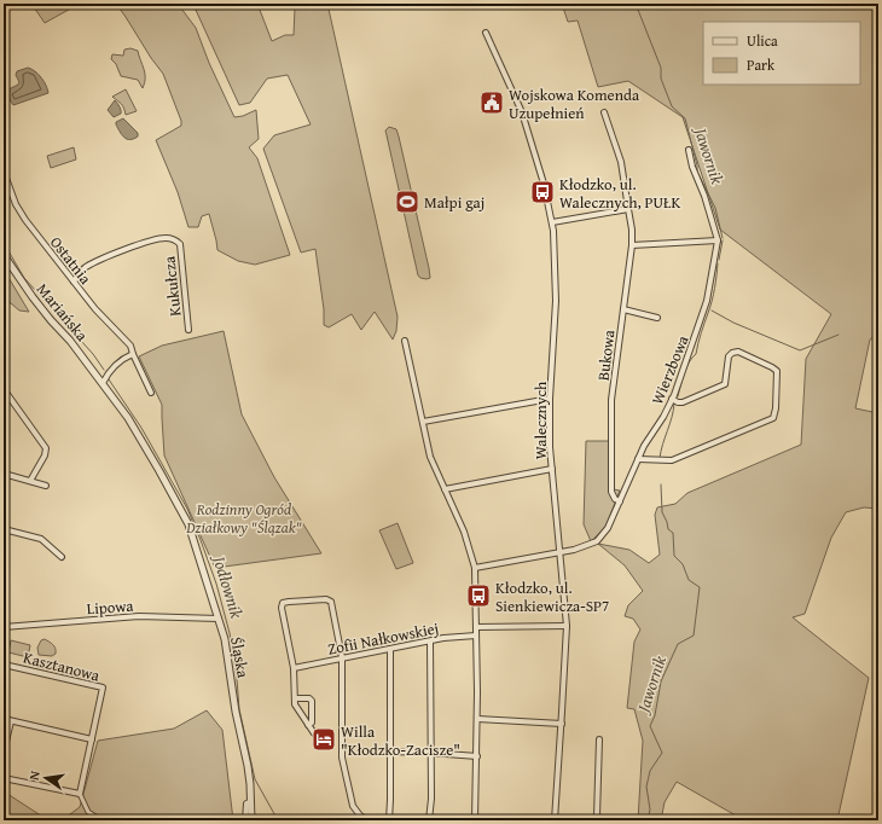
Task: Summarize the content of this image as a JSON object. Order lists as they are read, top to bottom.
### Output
{
  "streets": {
    "street": [
      "Ostatnia",
      "Kukułcza",
      "Mariańska",
      "Bukowa",
      "Wierzbowa",
      "Walecznych",
      "Lipowa",
      "Zofii Nałkowskiej",
      "Śląska",
      "Kasztanowa"
    ]
  },
  "crossings": [
    ["Ostatnia", "Kukułcza"],
    ["Mariańska", "Śląska"],
    ["Bukowa", "Wierzbowa"],
    ["Wierzbowa", "Walecznych"],
    ["Lipowa", "Śląska"]
  ],
  "water": ["Jawornik", "Jodłownik"],
  "parks": ["Rodzinny Ogród Działkowy \"Ślązak\""],
  "places": {
    "public building": ["Wojskowa Komenda Uzupełnień"],
    "bus stop": ["Kłodzko, ul. Walecznych, PUŁK", "Kłodzko, ul. Sienkiewicza-SP7"],
    "sports": ["Małpi gaj"],
    "hotel": ["Willa \"Kłodzko-Zacisze\""]
  },
  "legend": ["Ulica", "Park"],
  "north": "left"
}
